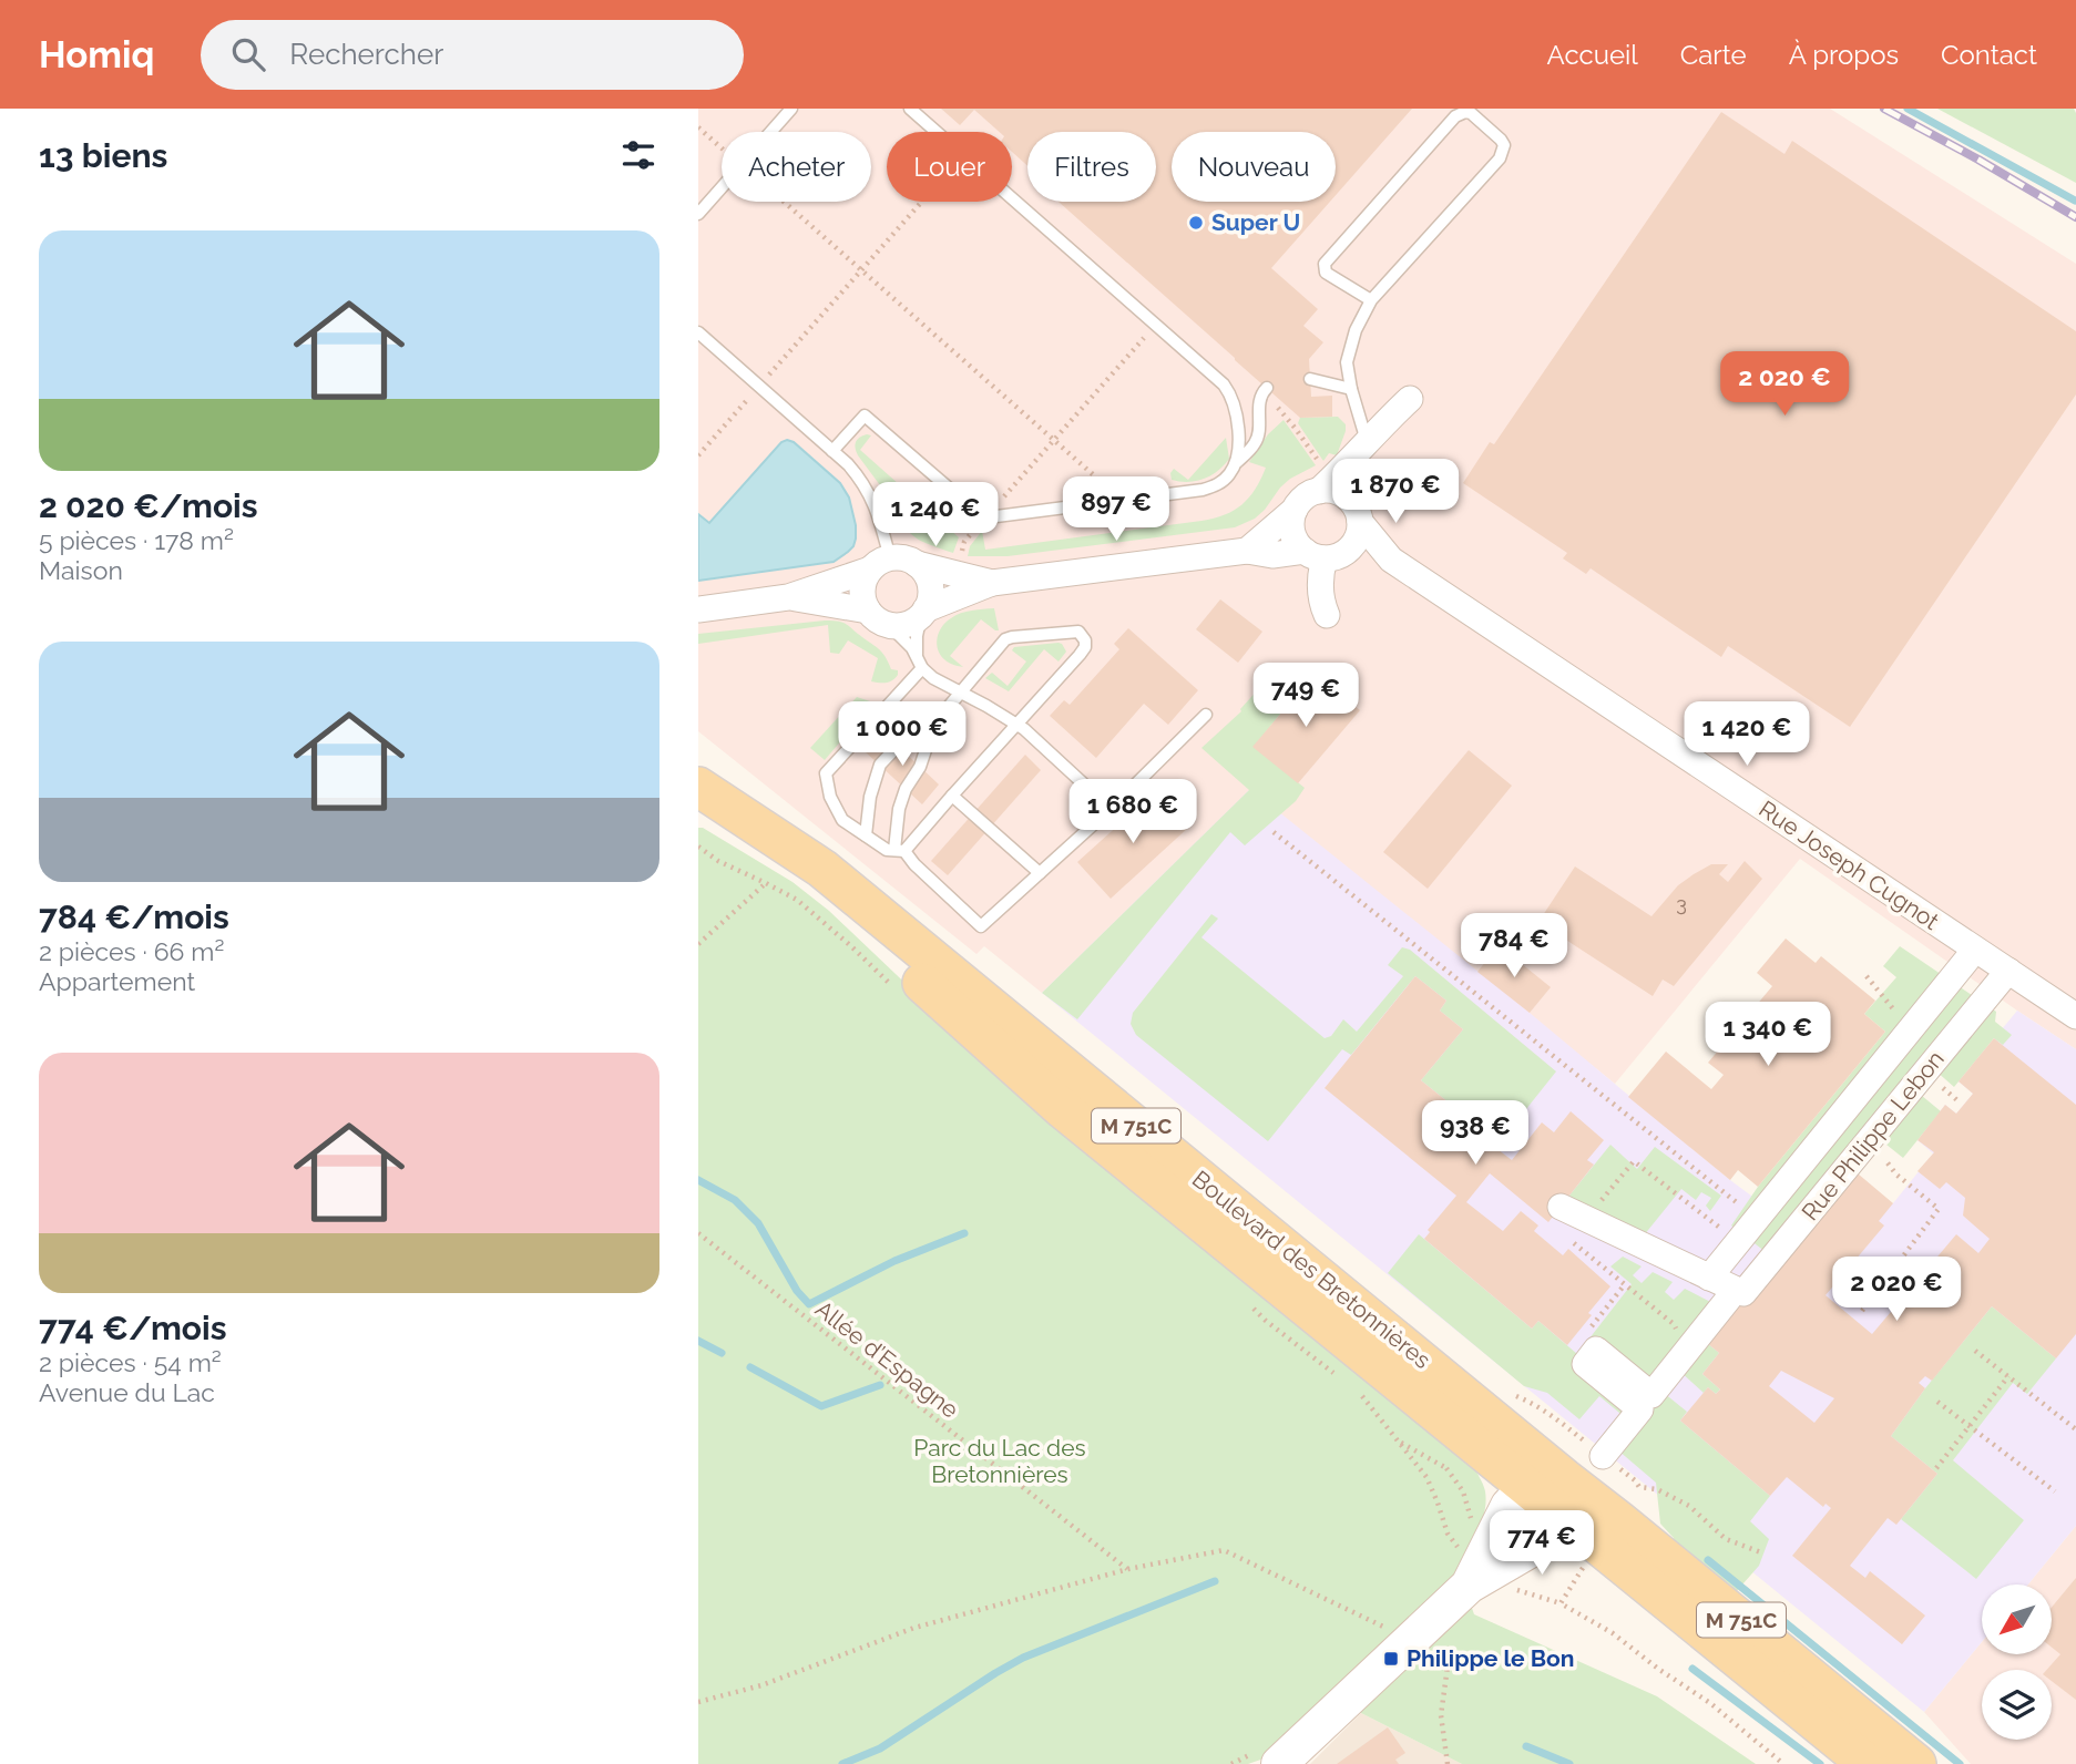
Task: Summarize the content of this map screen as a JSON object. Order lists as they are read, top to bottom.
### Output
{
  "streets": {
    "main road": ["M 751C", "Boulevard des Bretonnières"],
    "street": ["Rue Joseph Cugnot", "Rue Philippe Lebon"],
    "path": ["Allée d’Espagne"]
  },
  "crossings": [
    ["Rue Joseph Cugnot", "Rue Philippe Lebon"]
  ],
  "parks": ["Parc du Lac des Bretonnières"],
  "places": {
    "other": ["Super U"],
    "transit": ["Philippe le Bon"]
  },
  "house_numbers": ["3"],
  "north": "bottom left",
  "page": {
    "header": "Homiq",
    "search": "Rechercher",
    "nav": [
      "Accueil",
      "Carte",
      "À propos",
      "Contact"
    ],
    "heading": "13 biens",
    "chip": [
      "Acheter",
      "Louer",
      "Filtres",
      "Nouveau"
    ],
    "list": [
      {
        "name": "2 020 €/mois",
        "note": "5 pièces · 178 m² · Maison"
      },
      {
        "name": "784 €/mois",
        "note": "2 pièces · 66 m² · Appartement"
      },
      {
        "name": "774 €/mois",
        "note": "2 pièces · 54 m² · Avenue du Lac"
      }
    ],
    "price": [
      "2 020 €",
      "1 870 €",
      "897 €",
      "1 240 €",
      "749 €",
      "1 000 €",
      "1 420 €",
      "1 680 €",
      "784 €",
      "1 340 €",
      "938 €",
      "2 020 €",
      "774 €"
    ]
  }
}
